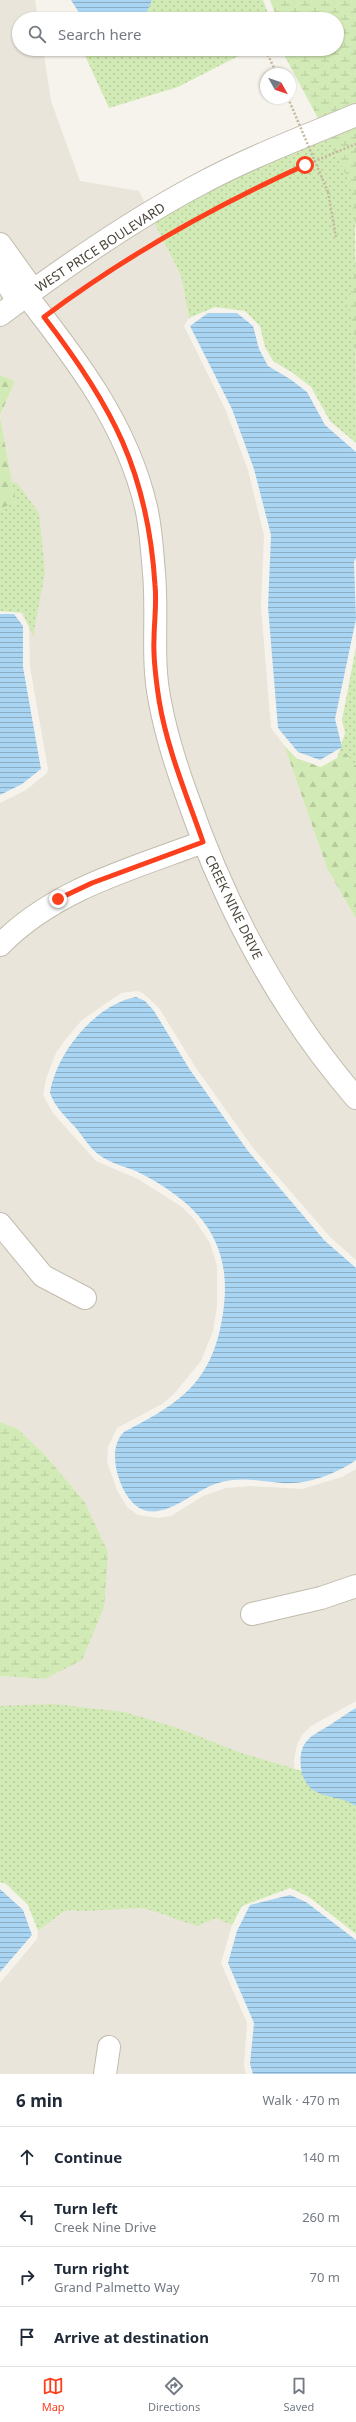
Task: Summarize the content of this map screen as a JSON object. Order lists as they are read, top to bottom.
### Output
{
  "streets": {
    "street": ["WEST PRICE BOULEVARD", "CREEK NINE DRIVE"]
  },
  "crossings": [
    ["WEST PRICE BOULEVARD", "CREEK NINE DRIVE"]
  ],
  "north": "bottom right",
  "page": {
    "search": "Search here",
    "heading": ["6 min", "Walk · 470 m"],
    "list": [
      ["Continue", "140 m"],
      ["Turn left", "Creek Nine Drive", "260 m"],
      ["Turn right", "Grand Palmetto Way", "70 m"],
      "Arrive at destination"
    ],
    "nav": ["Map", "Directions", "Saved"]
  }
}
